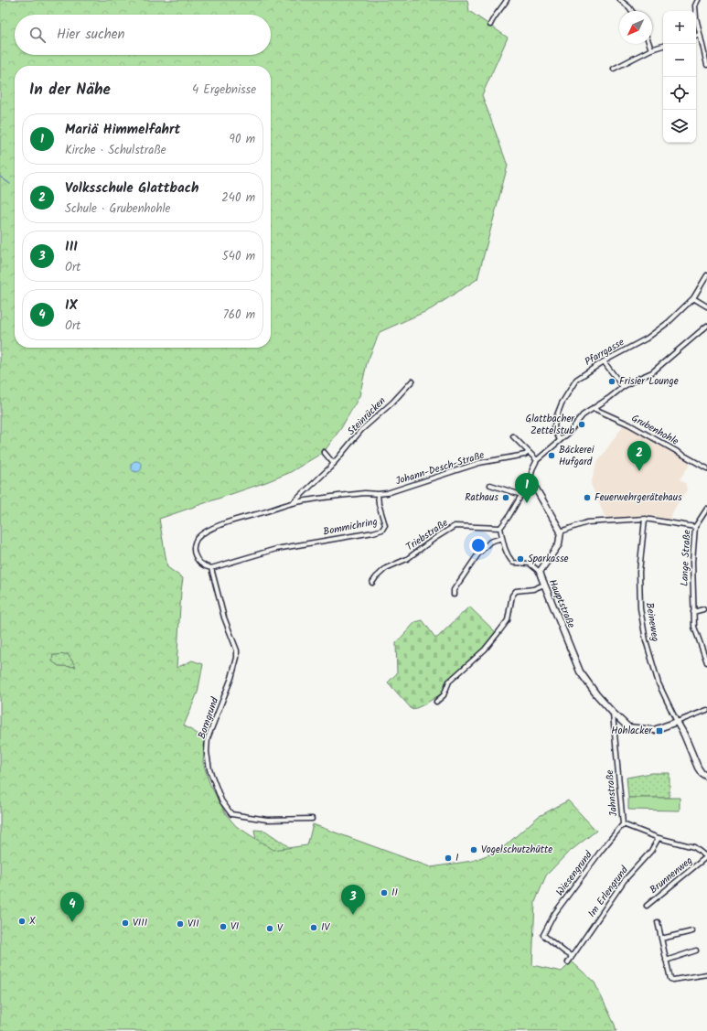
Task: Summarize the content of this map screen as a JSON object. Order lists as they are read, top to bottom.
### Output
{
  "streets": {
    "street": [
      "Pfarrgasse",
      "Steinrücken",
      "Grubenhohle",
      "Johann-Desch-Straße",
      "Bommichring",
      "Triebstraße",
      "Lange Straße",
      "Hauptstraße",
      "Beineweg",
      "Borngrund",
      "Jahnstraße",
      "Wiesengrund",
      "Brunnenweg",
      "Im Erlengrund"
    ]
  },
  "crossings": [
    ["Johann-Desch-Straße", "Bommichring"],
    ["Bommichring", "Borngrund"],
    ["Hauptstraße", "Beineweg"],
    ["Hauptstraße", "Jahnstraße"],
    ["Jahnstraße", "Wiesengrund"],
    ["Jahnstraße", "Brunnenweg"],
    ["Jahnstraße", "Im Erlengrund"],
    ["Wiesengrund", "Im Erlengrund"]
  ],
  "places": {
    "other": [
      "Frisier Lounge",
      "Glattbacher Zettelstub",
      "Bäckerei Hufgard",
      "Rathaus",
      "Feuerwehrgerätehaus",
      "Sparkasse",
      "Vogelschutzhütte",
      "I",
      "II",
      "X",
      "VIII",
      "VII",
      "VI",
      "IV",
      "V"
    ],
    "transit": ["Hohlacker"]
  },
  "north": "bottom left",
  "page": {
    "map_buttons": ["+", "−"],
    "search": "Hier suchen",
    "heading": ["In der Nähe", "4 Ergebnisse"],
    "list": [
      {
        "mark": "1",
        "name": "Mariä Himmelfahrt",
        "note": "Kirche · Schulstraße",
        "value": "90 m"
      },
      {
        "mark": "2",
        "name": "Volksschule Glattbach",
        "note": "Schule · Grubenhohle",
        "value": "240 m"
      },
      {
        "mark": "3",
        "name": "III",
        "note": "Ort",
        "value": "540 m"
      },
      {
        "mark": "4",
        "name": "IX",
        "note": "Ort",
        "value": "760 m"
      }
    ],
    "pins": [
      "2",
      "1",
      "3",
      "4"
    ]
  }
}
